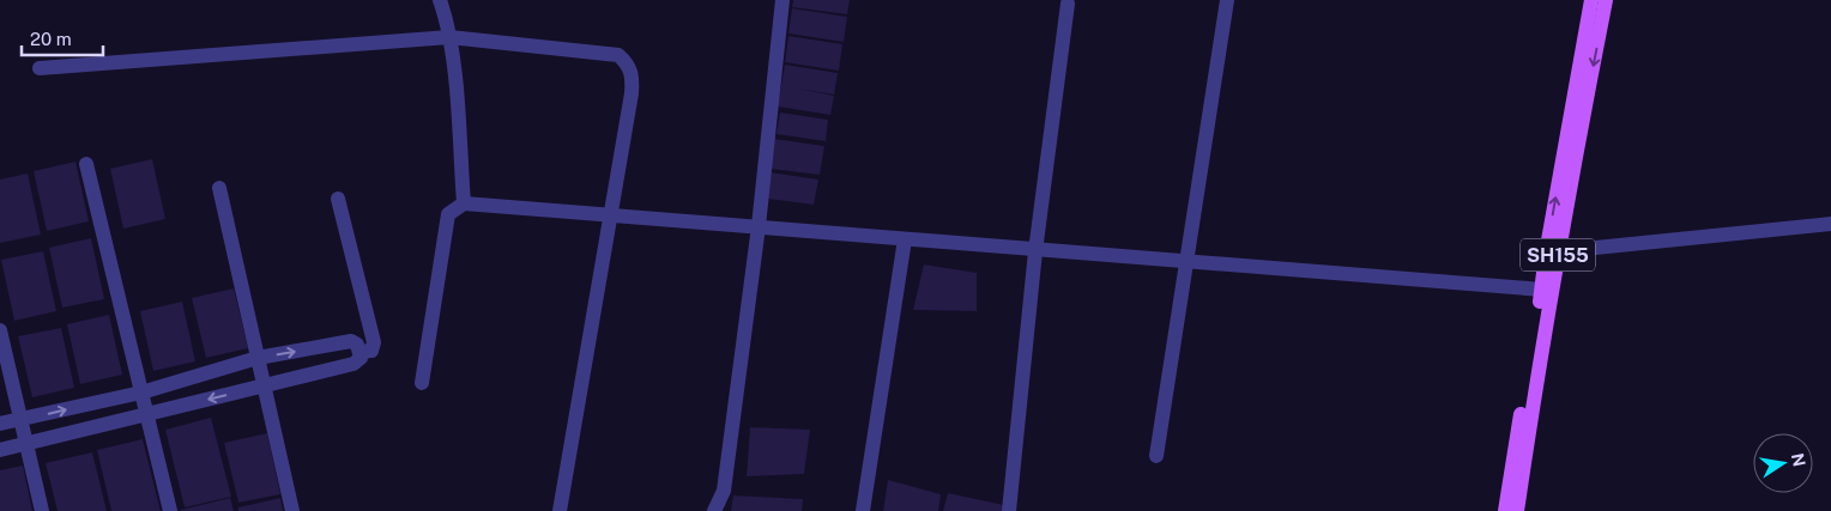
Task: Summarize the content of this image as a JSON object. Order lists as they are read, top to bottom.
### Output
{
  "streets": {
    "main road": ["SH155"]
  },
  "scale_bar": "20 m",
  "north": "right"
}
